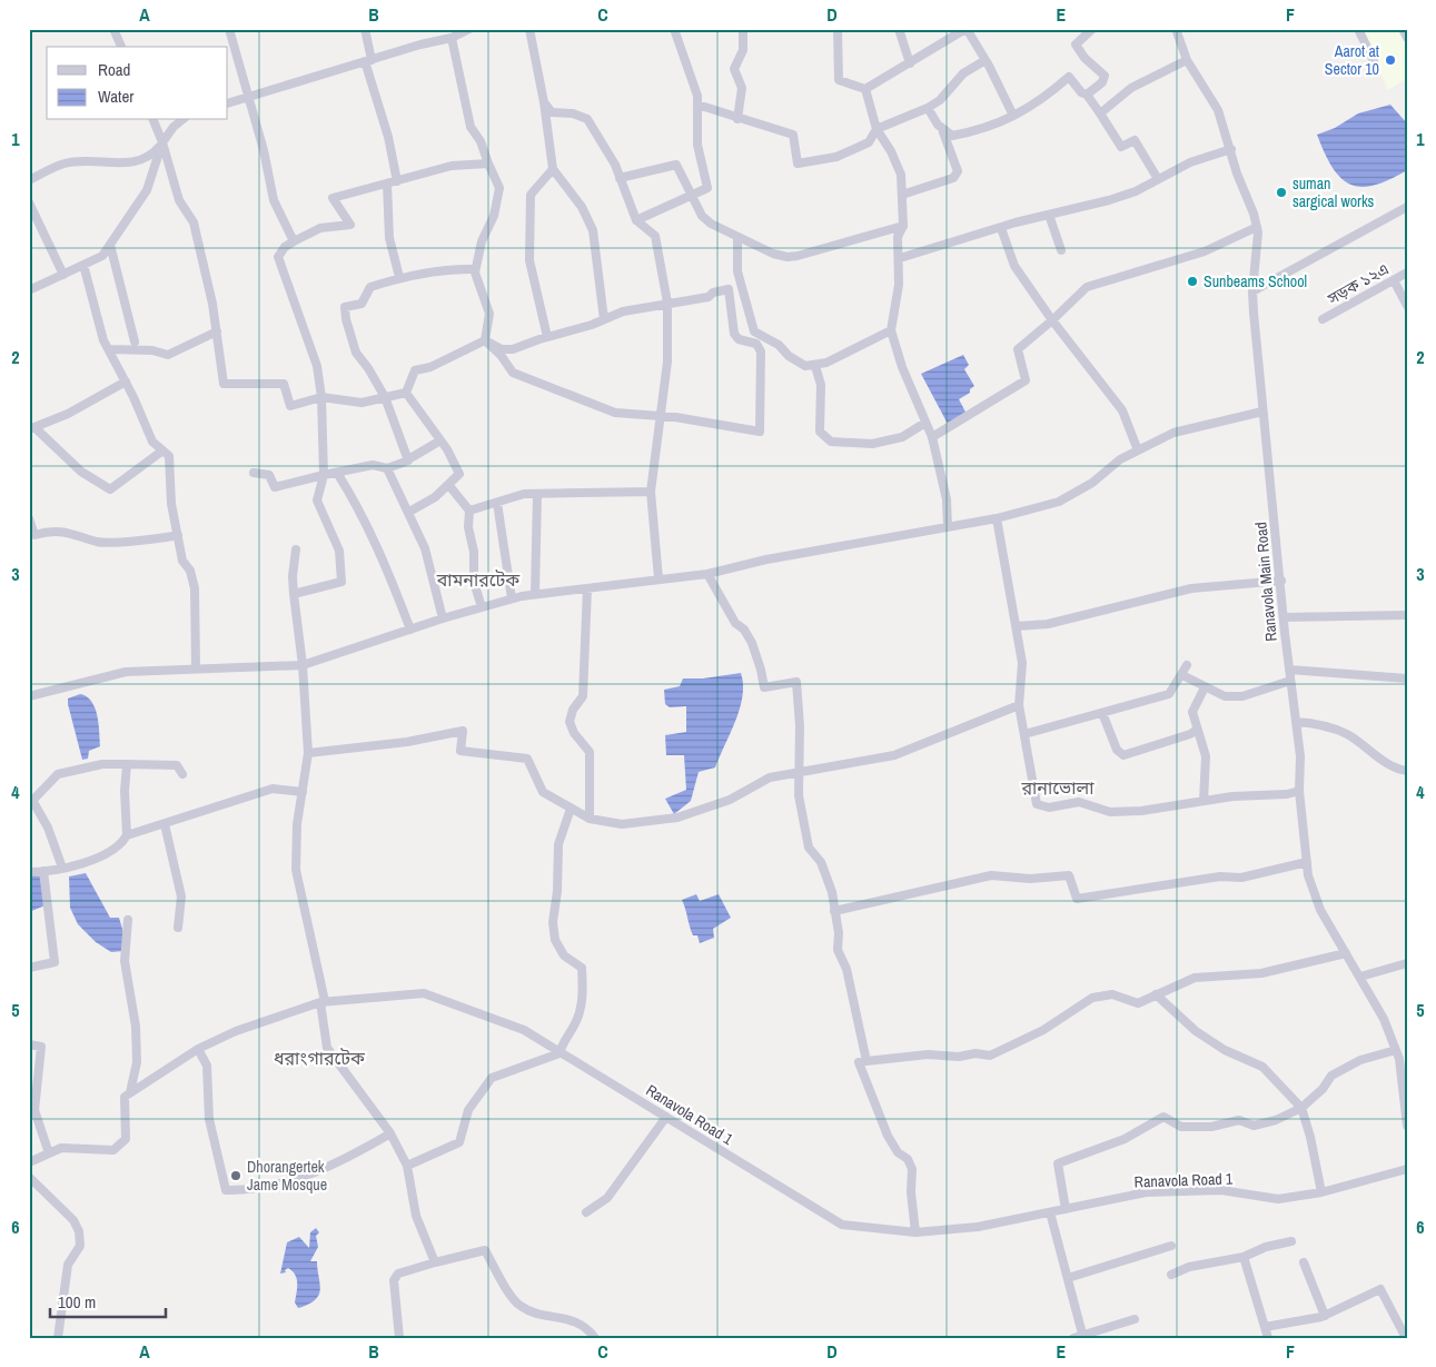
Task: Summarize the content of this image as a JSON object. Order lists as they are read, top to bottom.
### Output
{
  "streets": {
    "street": ["সড়ক ১২এ", "Ranavola Main Road", "Ranavola Road 1"]
  },
  "districts": ["বামনারটেক", "রানাভোলা", "ধরাংগারটেক"],
  "places": [
    "Aarot at Sector 10",
    "suman sargical works",
    "Sunbeams School",
    "Dhorangertek Jame Mosque"
  ],
  "legend": ["Road", "Water"],
  "scale_bar": "100 m",
  "grid": {
    "columns": [
      "A",
      "B",
      "C",
      "D",
      "E",
      "F"
    ],
    "rows": [
      "1",
      "2",
      "3",
      "4",
      "5",
      "6"
    ]
  }
}
